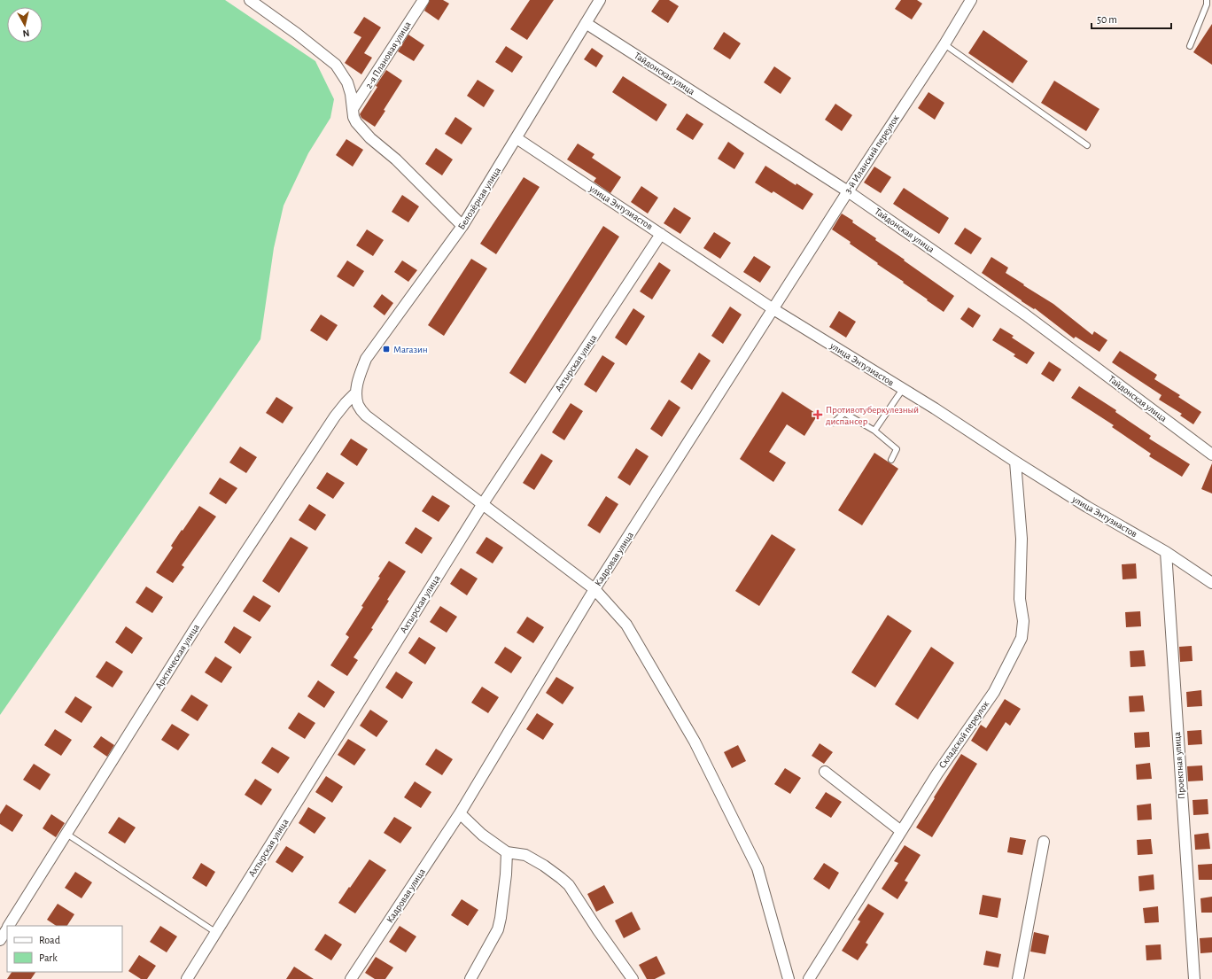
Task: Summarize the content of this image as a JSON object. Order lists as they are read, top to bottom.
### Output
{
  "streets": {
    "street": [
      "2-я Плановая улица",
      "Тайдонская улица",
      "3-й Иланский переулок",
      "Белозёрная улица",
      "улица Энтузиастов",
      "Ахтырская улица",
      "Кадровая улица",
      "Арктическая улица",
      "Складской переулок",
      "Проектная улица"
    ]
  },
  "crossings": [
    ["Тайдонская улица", "3-й Иланский переулок"],
    ["Тайдонская улица", "Белозёрная улица"],
    ["3-й Иланский переулок", "улица Энтузиастов"],
    ["3-й Иланский переулок", "Кадровая улица"],
    ["Белозёрная улица", "улица Энтузиастов"],
    ["Белозёрная улица", "Арктическая улица"],
    ["улица Энтузиастов", "Ахтырская улица"],
    ["улица Энтузиастов", "Кадровая улица"],
    ["улица Энтузиастов", "Складской переулок"],
    ["улица Энтузиастов", "Проектная улица"]
  ],
  "places": {
    "transit": ["Магазин"],
    "health": ["Противотуберкулезный диспансер"]
  },
  "legend": ["Road", "Park"],
  "scale_bar": "50 m",
  "north": "bottom"
}
